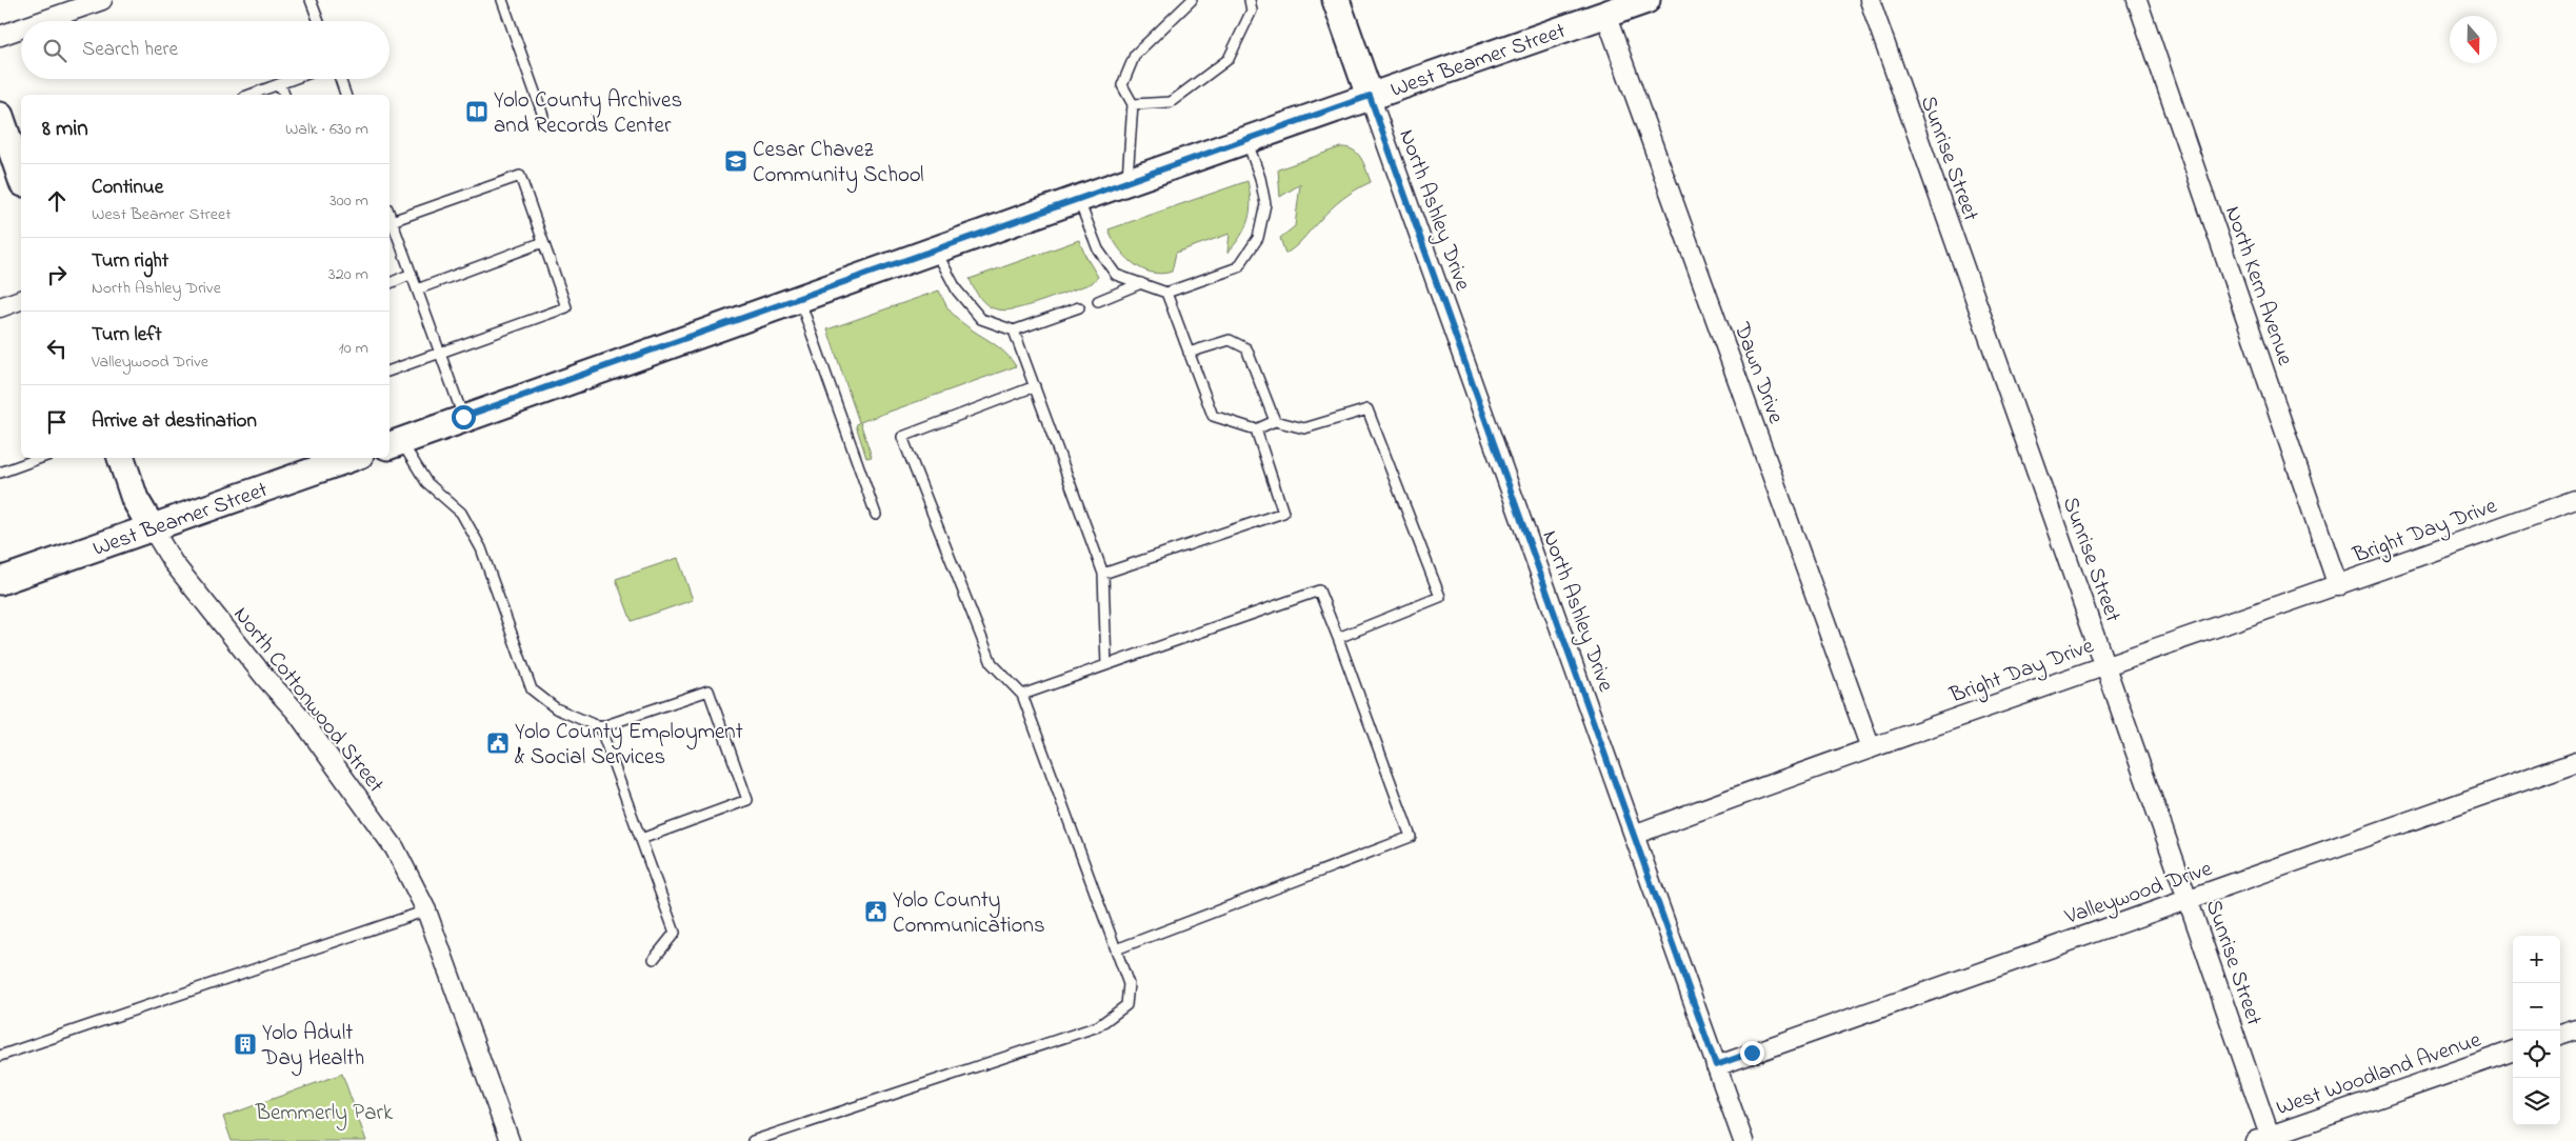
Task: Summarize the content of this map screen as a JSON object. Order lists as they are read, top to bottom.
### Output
{
  "streets": {
    "street": [
      "West Beamer Street",
      "Sunrise Street",
      "North Ashley Drive",
      "North Kern Avenue",
      "Dawn Drive",
      "Bright Day Drive",
      "North Cottonwood Street",
      "Valleywood Drive",
      "West Woodland Avenue"
    ]
  },
  "crossings": [
    ["West Beamer Street", "North Ashley Drive"],
    ["West Beamer Street", "Dawn Drive"],
    ["West Beamer Street", "North Cottonwood Street"],
    ["Sunrise Street", "Bright Day Drive"],
    ["Sunrise Street", "Valleywood Drive"],
    ["Sunrise Street", "West Woodland Avenue"],
    ["North Ashley Drive", "Bright Day Drive"],
    ["North Ashley Drive", "Valleywood Drive"],
    ["North Kern Avenue", "Bright Day Drive"],
    ["Dawn Drive", "Bright Day Drive"]
  ],
  "parks": ["Bemmerly Park"],
  "places": {
    "library": ["Yolo County Archives and Records Center"],
    "school or university": ["Cesar Chavez Community School"],
    "public building": ["Yolo County Employment & Social Services", "Yolo County Communications"],
    "building": ["Yolo Adult Day Health"]
  },
  "north": "bottom",
  "page": {
    "search": "Search here",
    "heading": ["8 min", "Walk · 630 m"],
    "list": [
      ["Continue", "West Beamer Street", "300 m"],
      ["Turn right", "North Ashley Drive", "320 m"],
      ["Turn left", "Valleywood Drive", "10 m"],
      "Arrive at destination"
    ],
    "map_buttons": ["+", "−"]
  }
}
